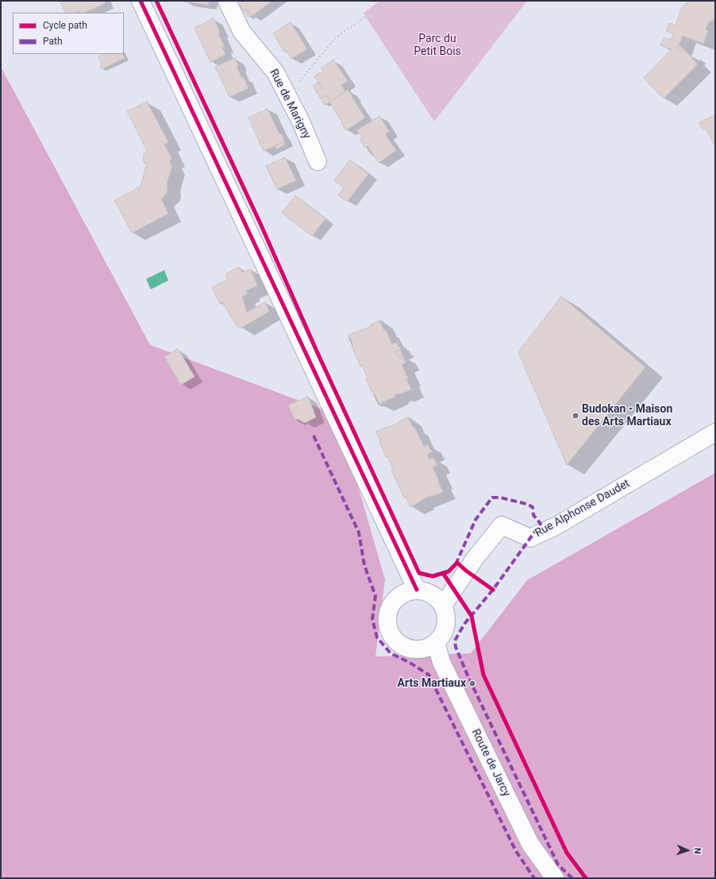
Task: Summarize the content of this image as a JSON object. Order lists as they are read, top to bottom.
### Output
{
  "streets": {
    "street": ["Rue de Marigny", "Rue Alphonse Daudet", "Route de Jarcy"]
  },
  "crossings": [
    ["Rue Alphonse Daudet", "Route de Jarcy"]
  ],
  "parks": ["Parc du Petit Bois"],
  "places": ["Budokan - Maison des Arts Martiaux", "Arts Martiaux"],
  "legend": ["Cycle path", "Path"],
  "north": "right"
}
